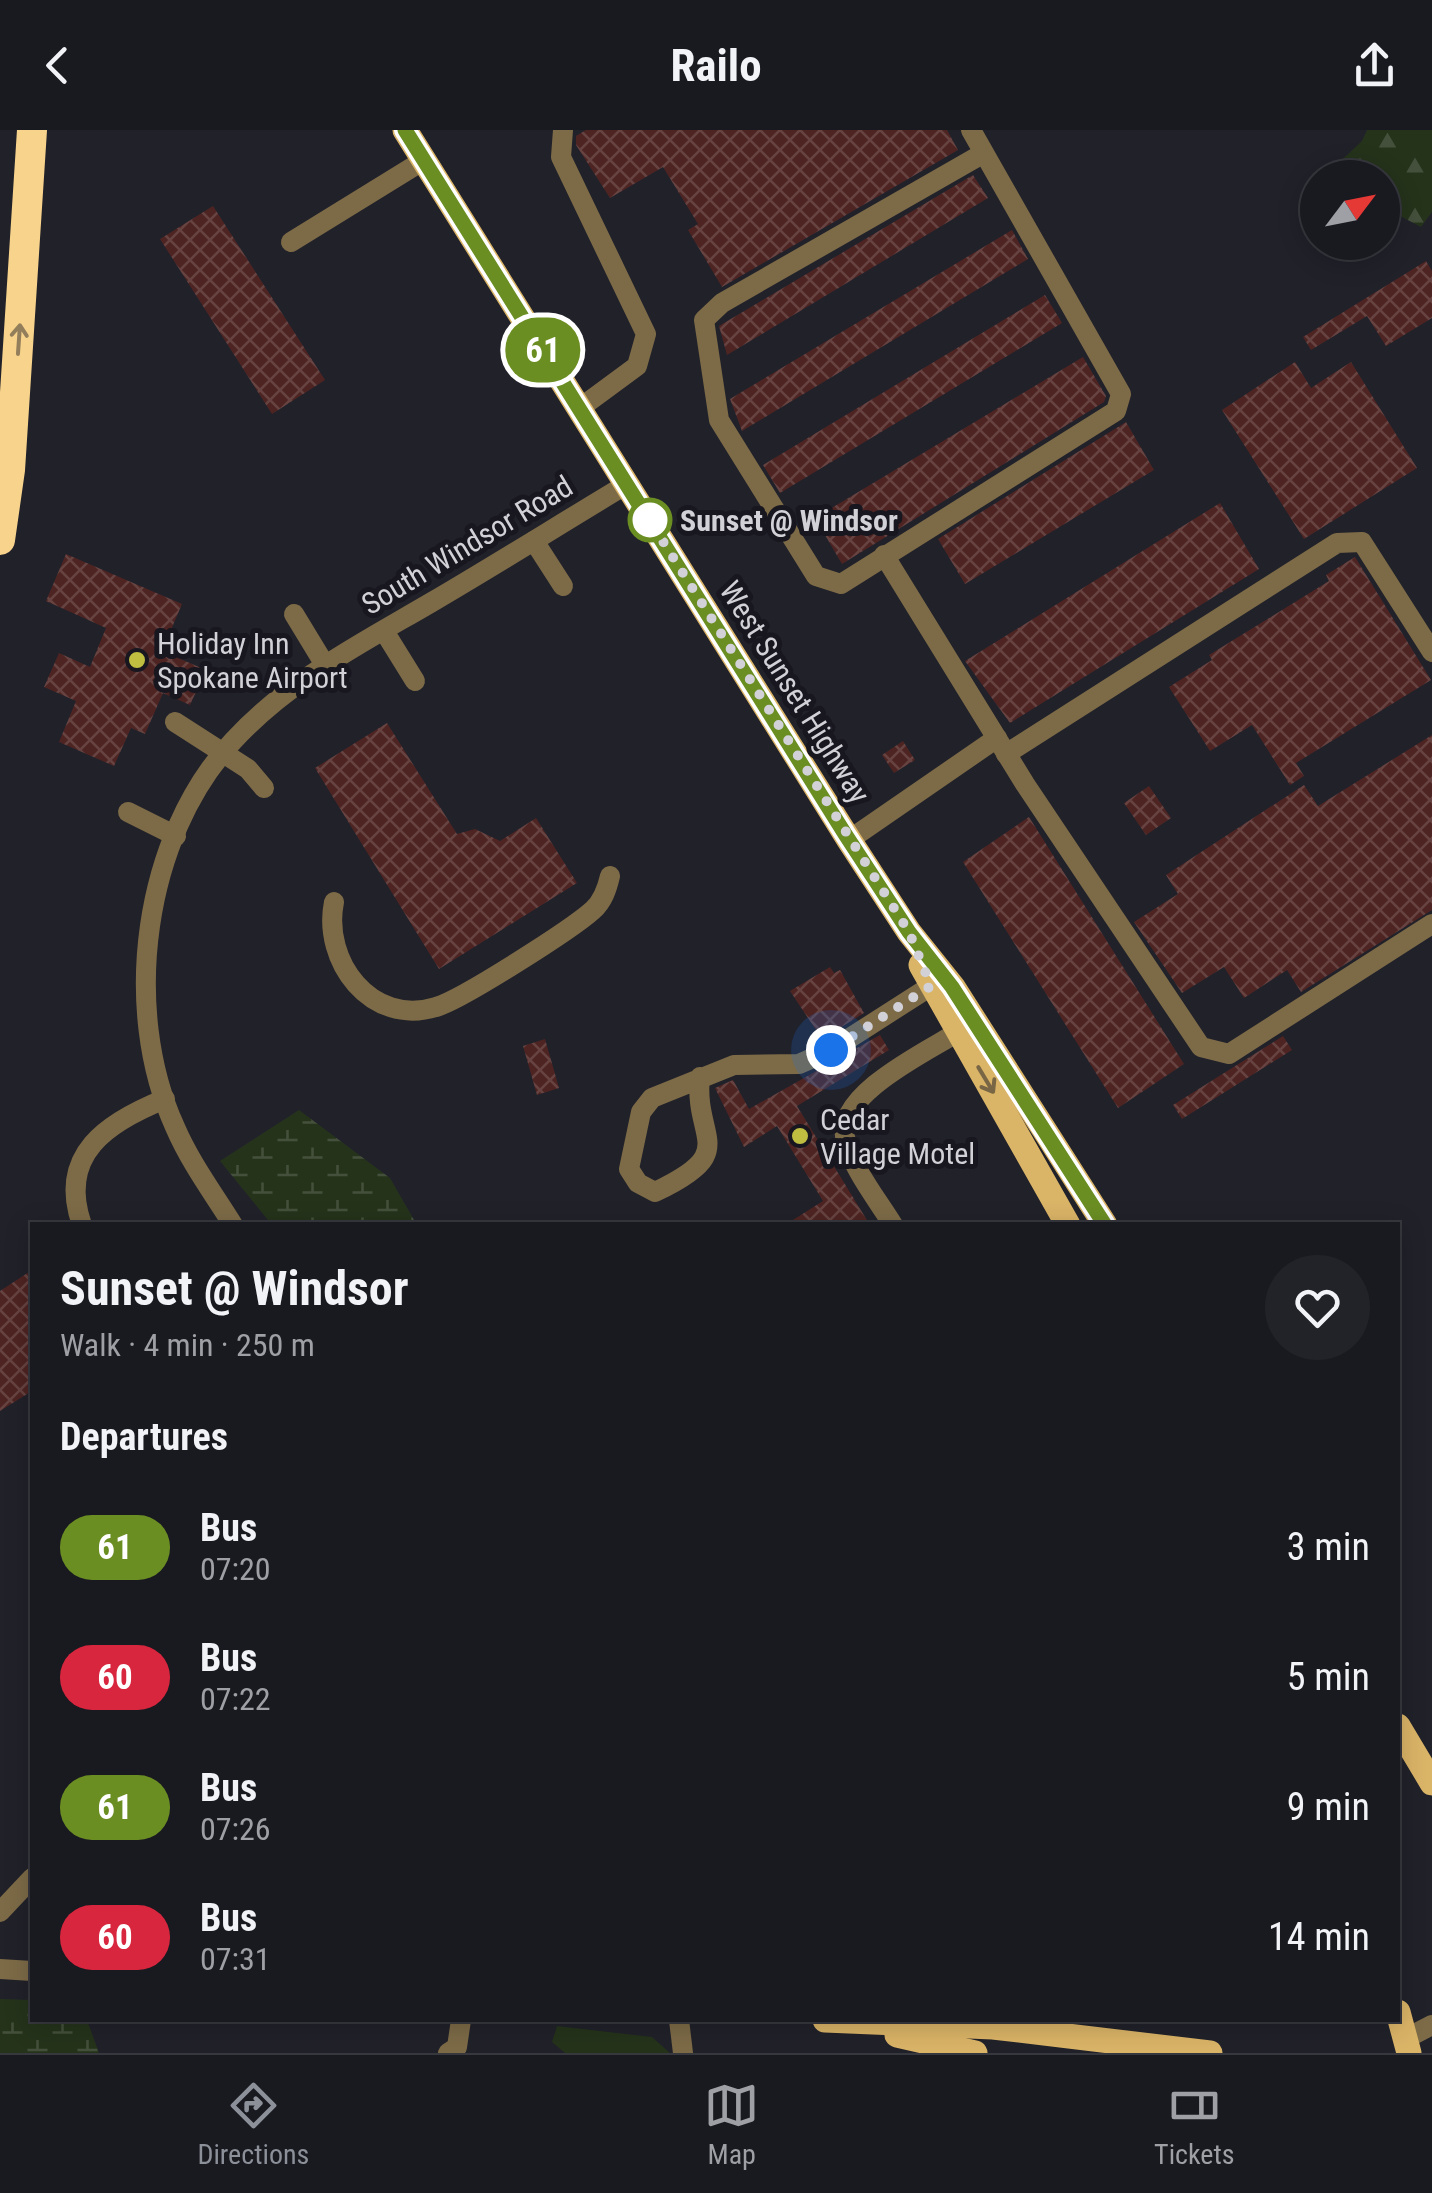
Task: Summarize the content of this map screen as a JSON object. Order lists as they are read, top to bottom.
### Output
{
  "streets": {
    "main road": ["West Sunset Highway"],
    "street": ["South Windsor Road"]
  },
  "crossings": [
    ["South Windsor Road", "West Sunset Highway"]
  ],
  "places": ["Sunset @ Windsor", "Holiday Inn Spokane Airport", "Cedar Village Motel"],
  "lines": ["bus line 61"],
  "north": "top right",
  "page": {
    "header": "Railo",
    "on_map": "61",
    "heading": [
      ["Sunset @ Windsor", "Walk · 4 min · 250 m"],
      "Departures"
    ],
    "list": [
      {
        "mark": "61",
        "name": "Bus",
        "note": "07:20",
        "value": "3 min"
      },
      {
        "mark": "60",
        "name": "Bus",
        "note": "07:22",
        "value": "5 min"
      },
      {
        "mark": "61",
        "name": "Bus",
        "note": "07:26",
        "value": "9 min"
      },
      {
        "mark": "60",
        "name": "Bus",
        "note": "07:31",
        "value": "14 min"
      }
    ],
    "tabs": ["Directions", "Map", "Tickets"]
  }
}
